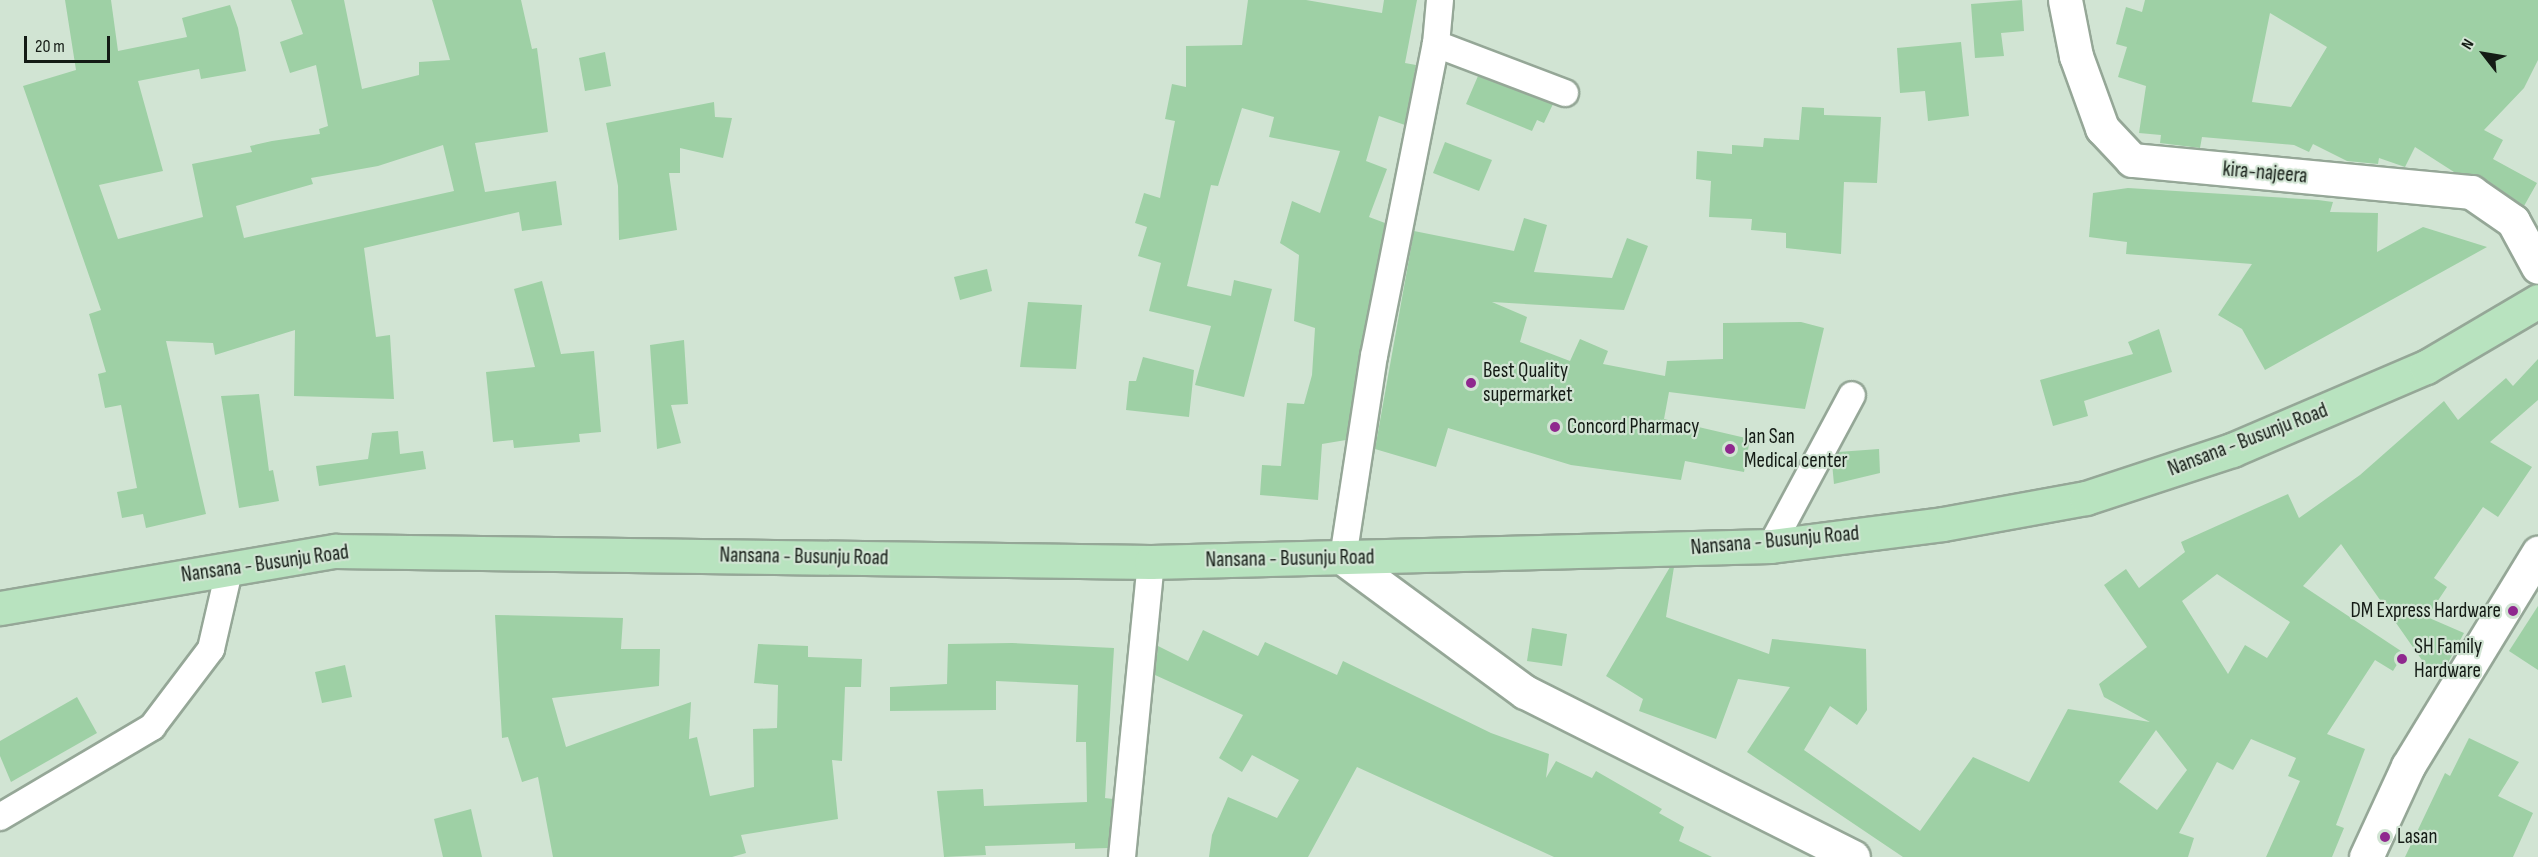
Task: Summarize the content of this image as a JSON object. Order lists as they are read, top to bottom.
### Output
{
  "streets": {
    "main road": ["Nansana - Busunju Road"],
    "street": ["kira-najeera"]
  },
  "places": [
    "Best Quality supermarket",
    "Concord Pharmacy",
    "Jan San Medical center",
    "DM Express Hardware",
    "SH Family Hardware",
    "Lasan"
  ],
  "scale_bar": "20 m",
  "north": "top left"
}
